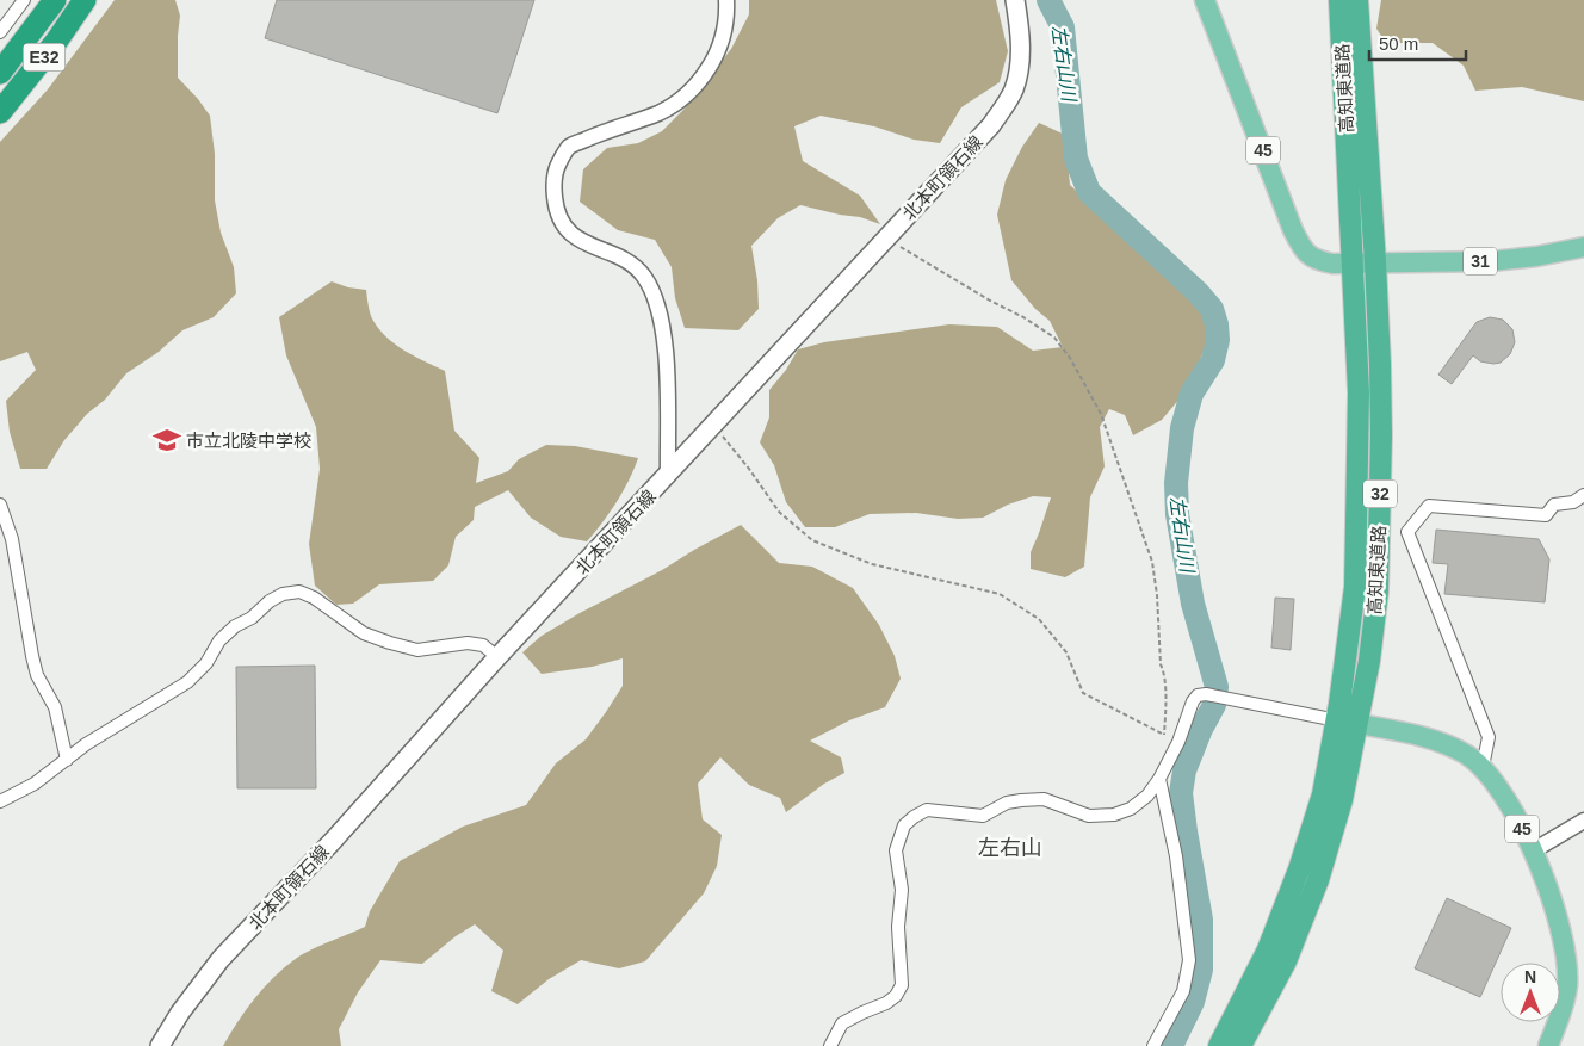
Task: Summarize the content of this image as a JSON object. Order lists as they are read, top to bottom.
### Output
{
  "streets": {
    "highway": ["E32", "高知東道路", "32"],
    "main road": ["45", "北本町領石線", "31"]
  },
  "crossings": [
    ["高知東道路", "45"],
    ["高知東道路", "31"],
    ["45", "31"]
  ],
  "districts": ["左右山"],
  "water": ["左右山川"],
  "places": {
    "school or university": ["市立北陵中学校"]
  },
  "scale_bar": "50 m",
  "north": "top"
}
